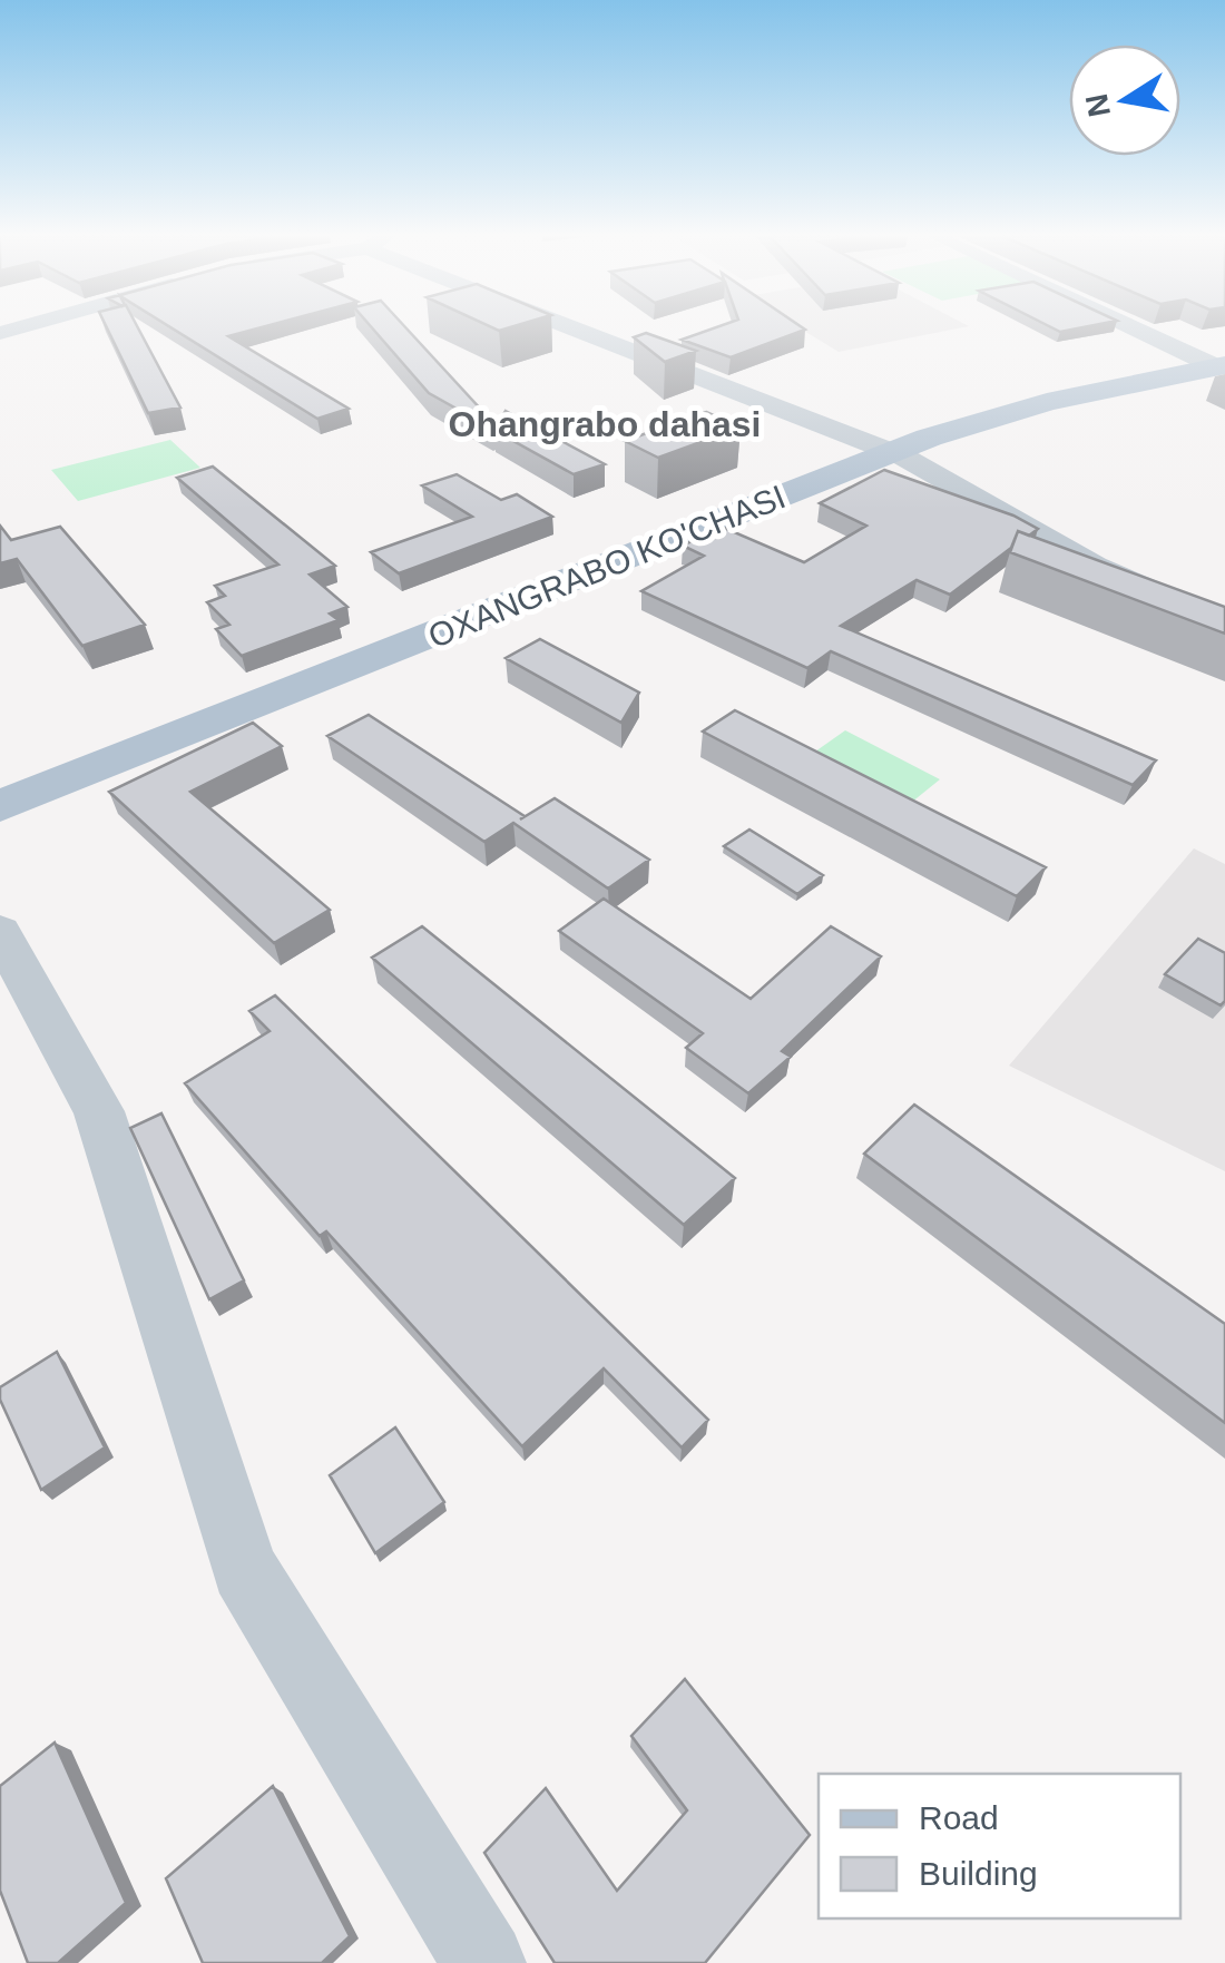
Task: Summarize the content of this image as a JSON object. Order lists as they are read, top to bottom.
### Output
{
  "streets": {
    "main road": ["OXANGRABO KO'CHASI"]
  },
  "districts": ["Ohangrabo dahasi"],
  "legend": ["Road", "Building"],
  "north": "left"
}
